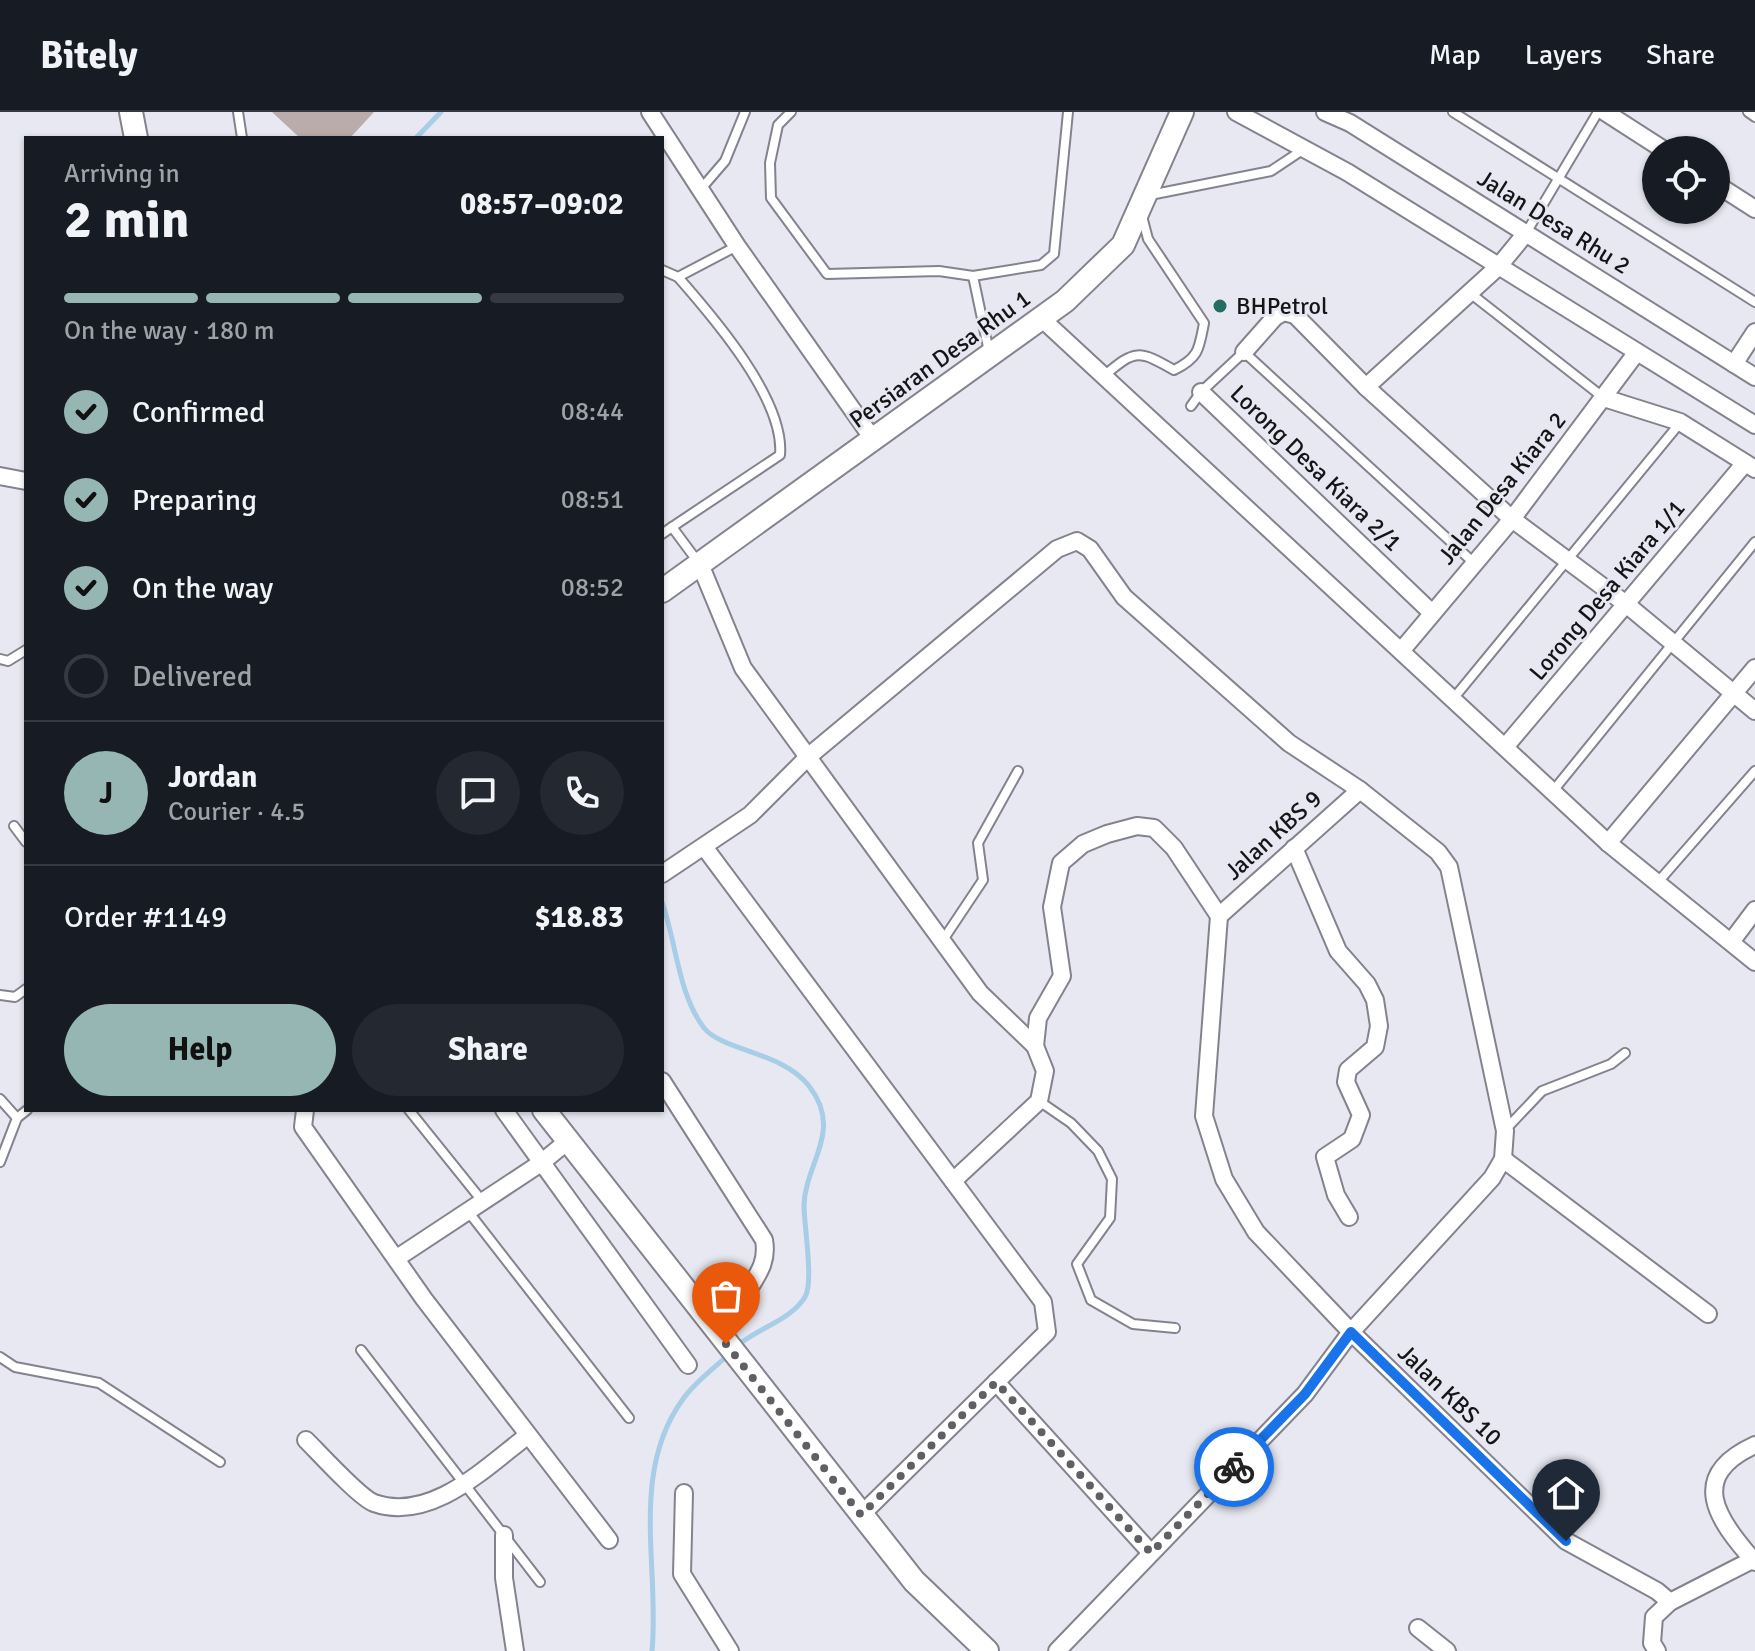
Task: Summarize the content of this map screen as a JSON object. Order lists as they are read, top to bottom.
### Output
{
  "streets": {
    "main road": ["Persiaran Desa Rhu 1"],
    "street": [
      "Jalan Desa Rhu 2",
      "Lorong Desa Kiara 2/1",
      "Jalan Desa Kiara 2",
      "Lorong Desa Kiara 1/1",
      "Jalan KBS 9",
      "Jalan KBS 10"
    ]
  },
  "crossings": [
    ["Lorong Desa Kiara 2/1", "Jalan Desa Kiara 2"],
    ["Jalan KBS 9", "Jalan KBS 10"]
  ],
  "places": ["BHPetrol"],
  "page": {
    "header": "Bitely",
    "nav": ["Map", "Layers", "Share"],
    "heading": ["2 min", "Arriving in", "08:57–09:02"],
    "panel": [
      "Jordan",
      "Courier · 4.5",
      "Order #1149",
      "$18.83"
    ],
    "bar": "On the way · 180 m",
    "list": [
      ["Confirmed", "08:44"],
      ["Preparing", "08:51"],
      ["On the way", "08:52"],
      "Delivered"
    ],
    "round": "J",
    "buttons": ["Help", "Share"]
  }
}
